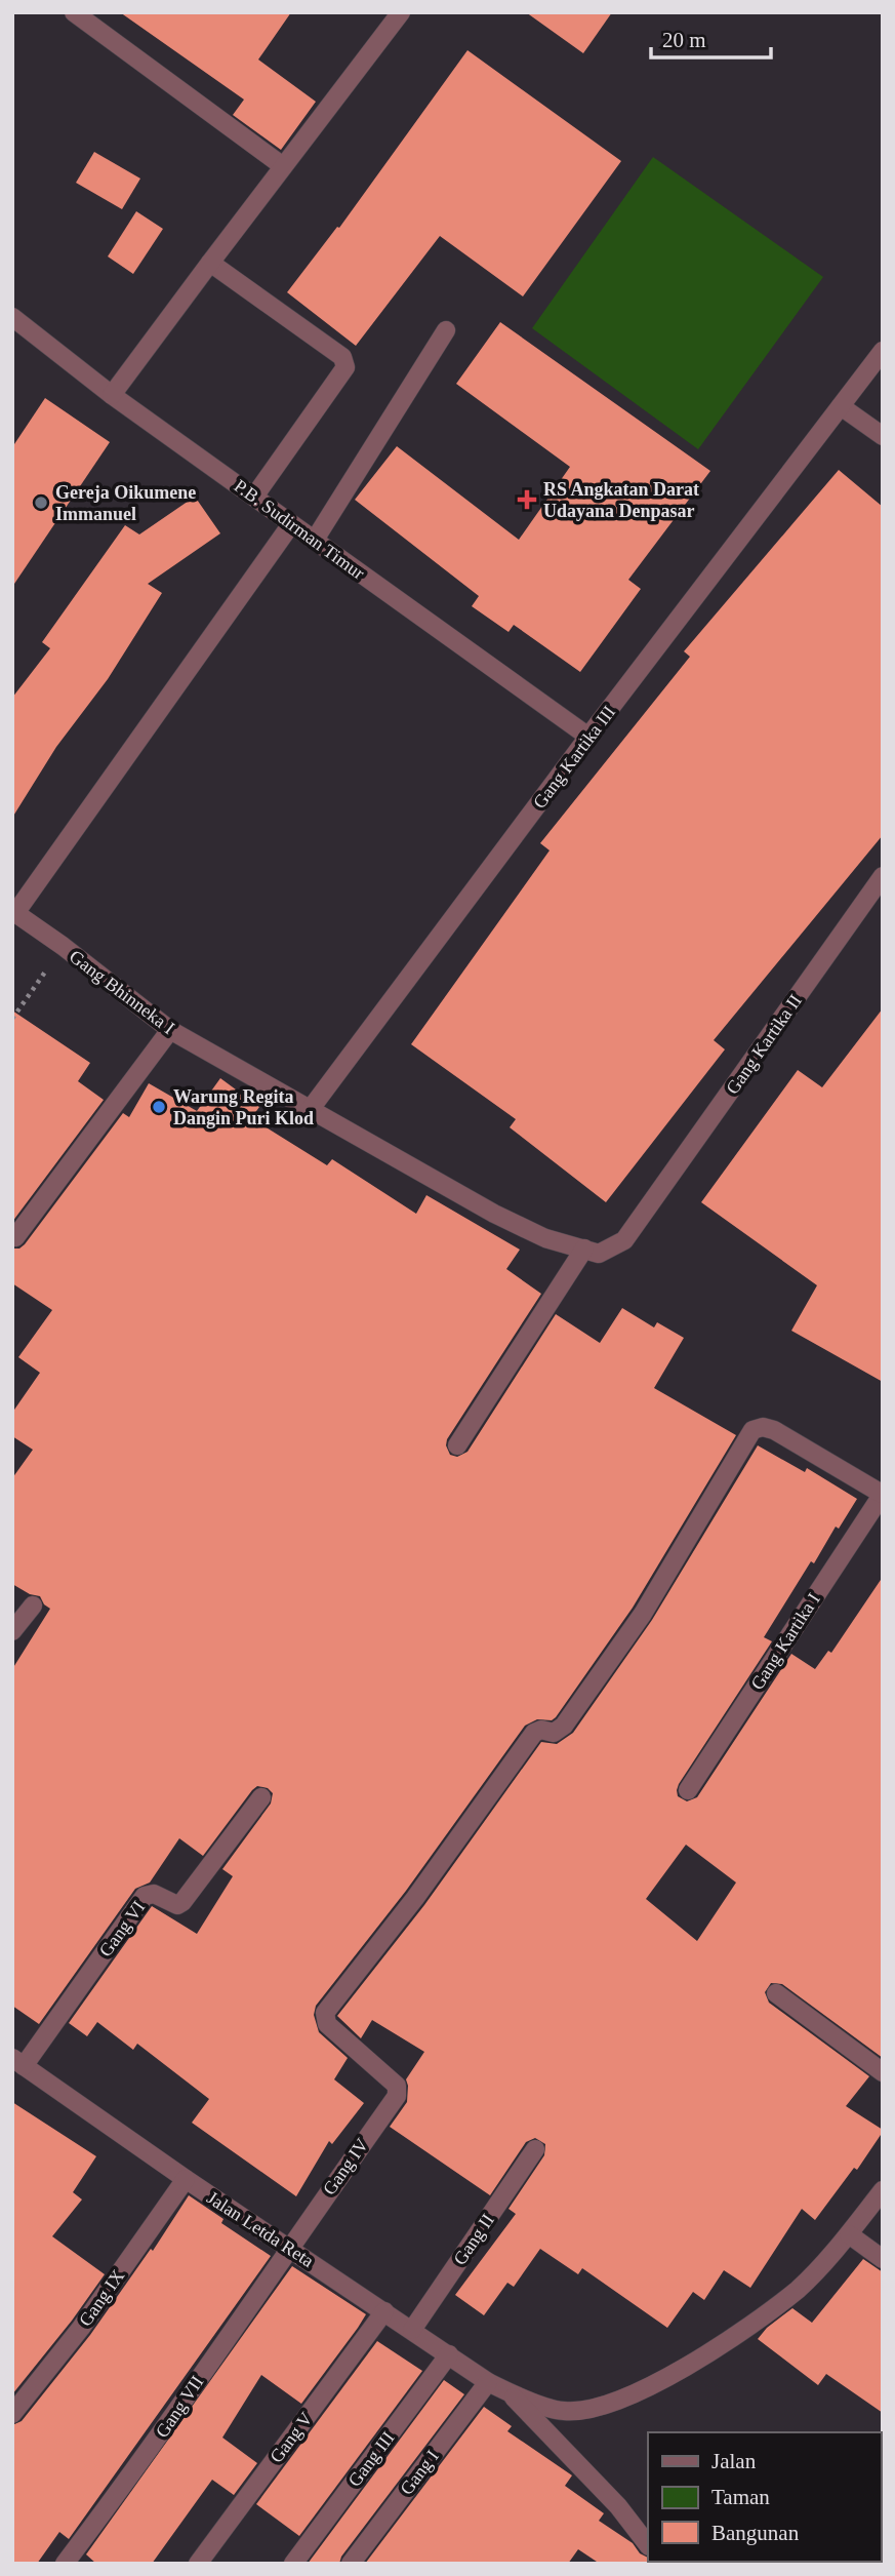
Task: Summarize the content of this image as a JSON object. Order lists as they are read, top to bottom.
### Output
{
  "streets": {
    "street": [
      "P.B. Sudirman Timur",
      "Gang Kartika III",
      "Gang Bhinneka I",
      "Gang Kartika II",
      "Gang Kartika I",
      "Gang VI",
      "Gang IV",
      "Jalan Letda Reta",
      "Gang II",
      "Gang IX",
      "Gang VII",
      "Gang V",
      "Gang III",
      "Gang I"
    ]
  },
  "crossings": [
    ["P.B. Sudirman Timur", "Gang Kartika III"],
    ["P.B. Sudirman Timur", "Gang Bhinneka I"],
    ["Gang Kartika III", "Gang Bhinneka I"],
    ["Gang Bhinneka I", "Gang Kartika II"],
    ["Gang Kartika I", "Gang IV"],
    ["Gang VI", "Jalan Letda Reta"],
    ["Gang IV", "Jalan Letda Reta"],
    ["Gang IV", "Gang VII"],
    ["Jalan Letda Reta", "Gang II"],
    ["Jalan Letda Reta", "Gang IX"],
    ["Jalan Letda Reta", "Gang VII"],
    ["Jalan Letda Reta", "Gang V"],
    ["Jalan Letda Reta", "Gang III"],
    ["Jalan Letda Reta", "Gang I"]
  ],
  "places": {
    "health": ["RS Angkatan Darat Udayana Denpasar"],
    "other": ["Gereja Oikumene Immanuel", "Warung Regita Dangin Puri Klod"]
  },
  "legend": ["Jalan", "Taman", "Bangunan"],
  "scale_bar": "20 m"
}
